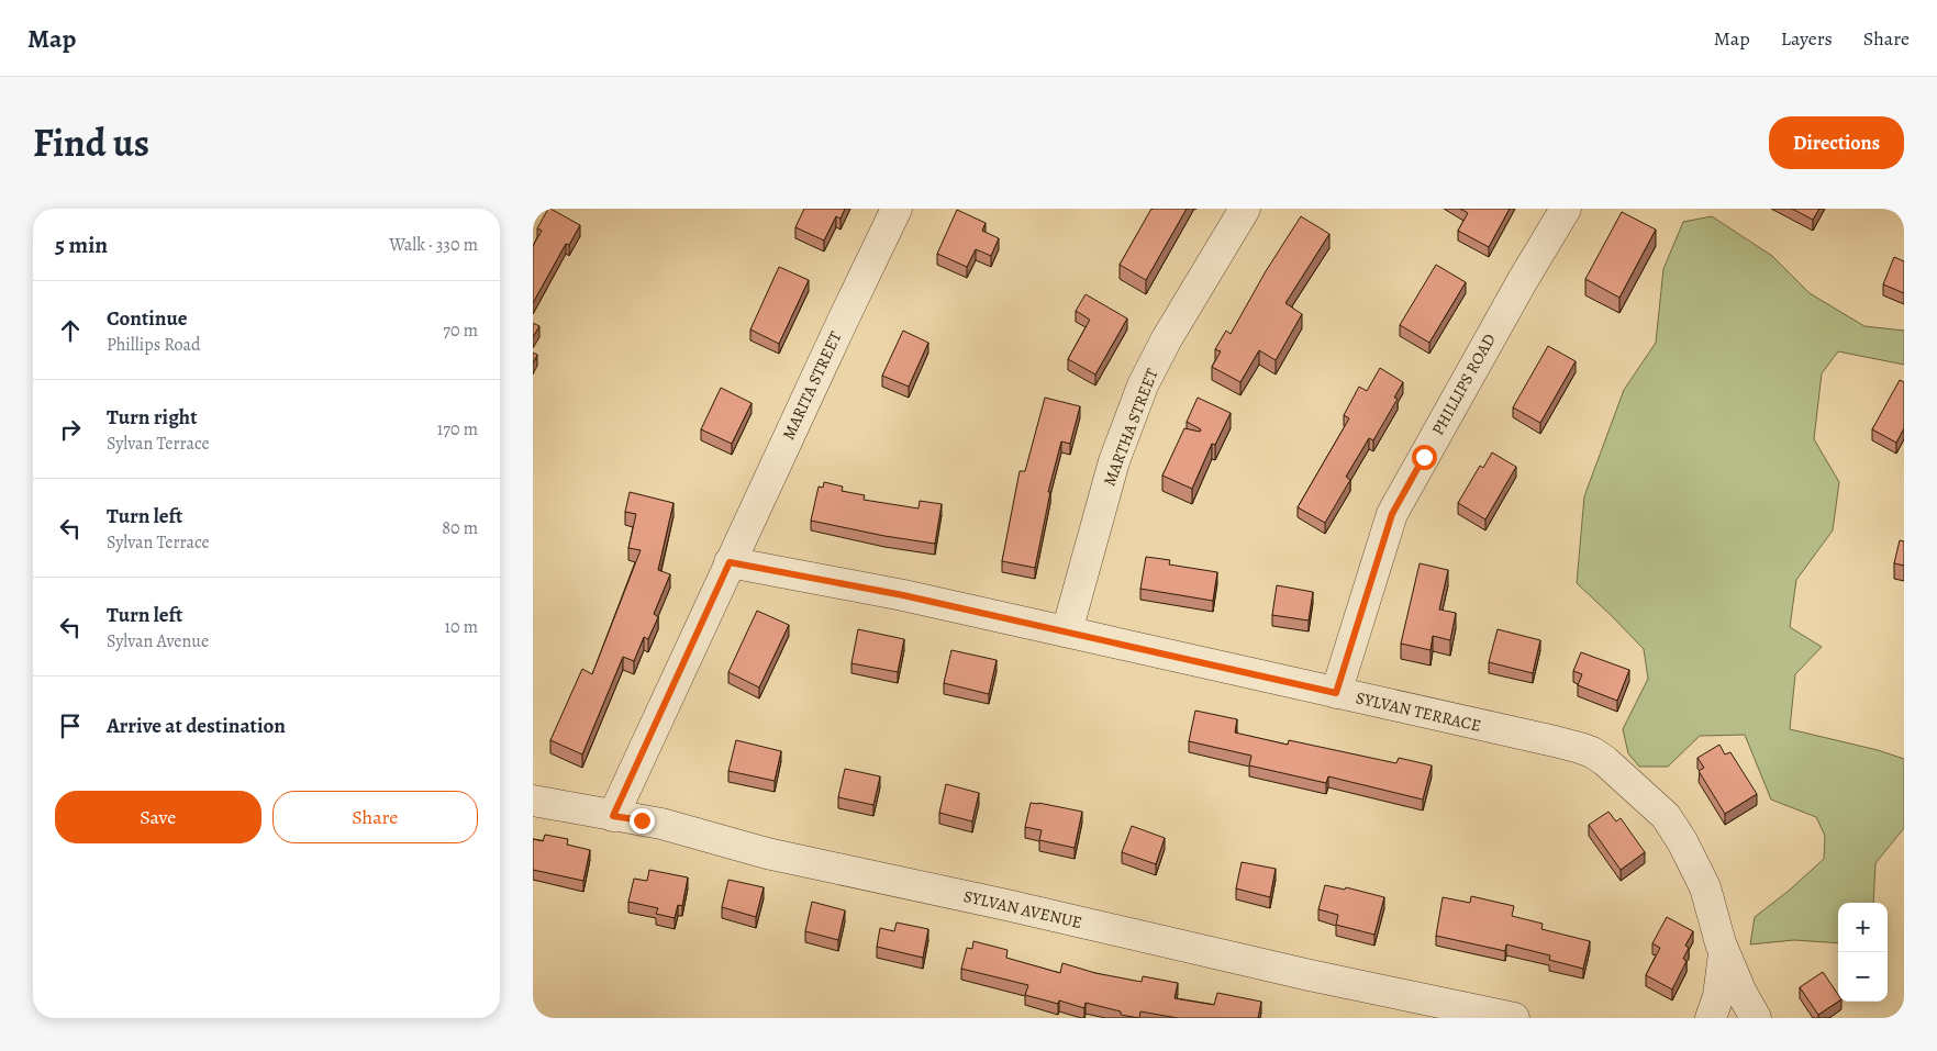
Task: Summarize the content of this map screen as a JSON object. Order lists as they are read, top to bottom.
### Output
{
  "streets": {
    "street": [
      "PHILLIPS ROAD",
      "MARITA STREET",
      "MARTHA STREET",
      "SYLVAN TERRACE",
      "SYLVAN AVENUE"
    ]
  },
  "crossings": [
    ["PHILLIPS ROAD", "SYLVAN TERRACE"],
    ["MARITA STREET", "SYLVAN TERRACE"],
    ["MARTHA STREET", "SYLVAN TERRACE"]
  ],
  "page": {
    "header": "Map",
    "nav": ["Map", "Layers", "Share"],
    "title": "Find us",
    "buttons": [
      "Directions",
      ["Save", "Share"]
    ],
    "heading": ["5 min", "Walk · 330 m"],
    "list": [
      ["Continue", "Phillips Road", "70 m"],
      ["Turn right", "Sylvan Terrace", "170 m"],
      ["Turn left", "Sylvan Terrace", "80 m"],
      ["Turn left", "Sylvan Avenue", "10 m"],
      "Arrive at destination"
    ],
    "map_buttons": ["+", "−"]
  }
}
